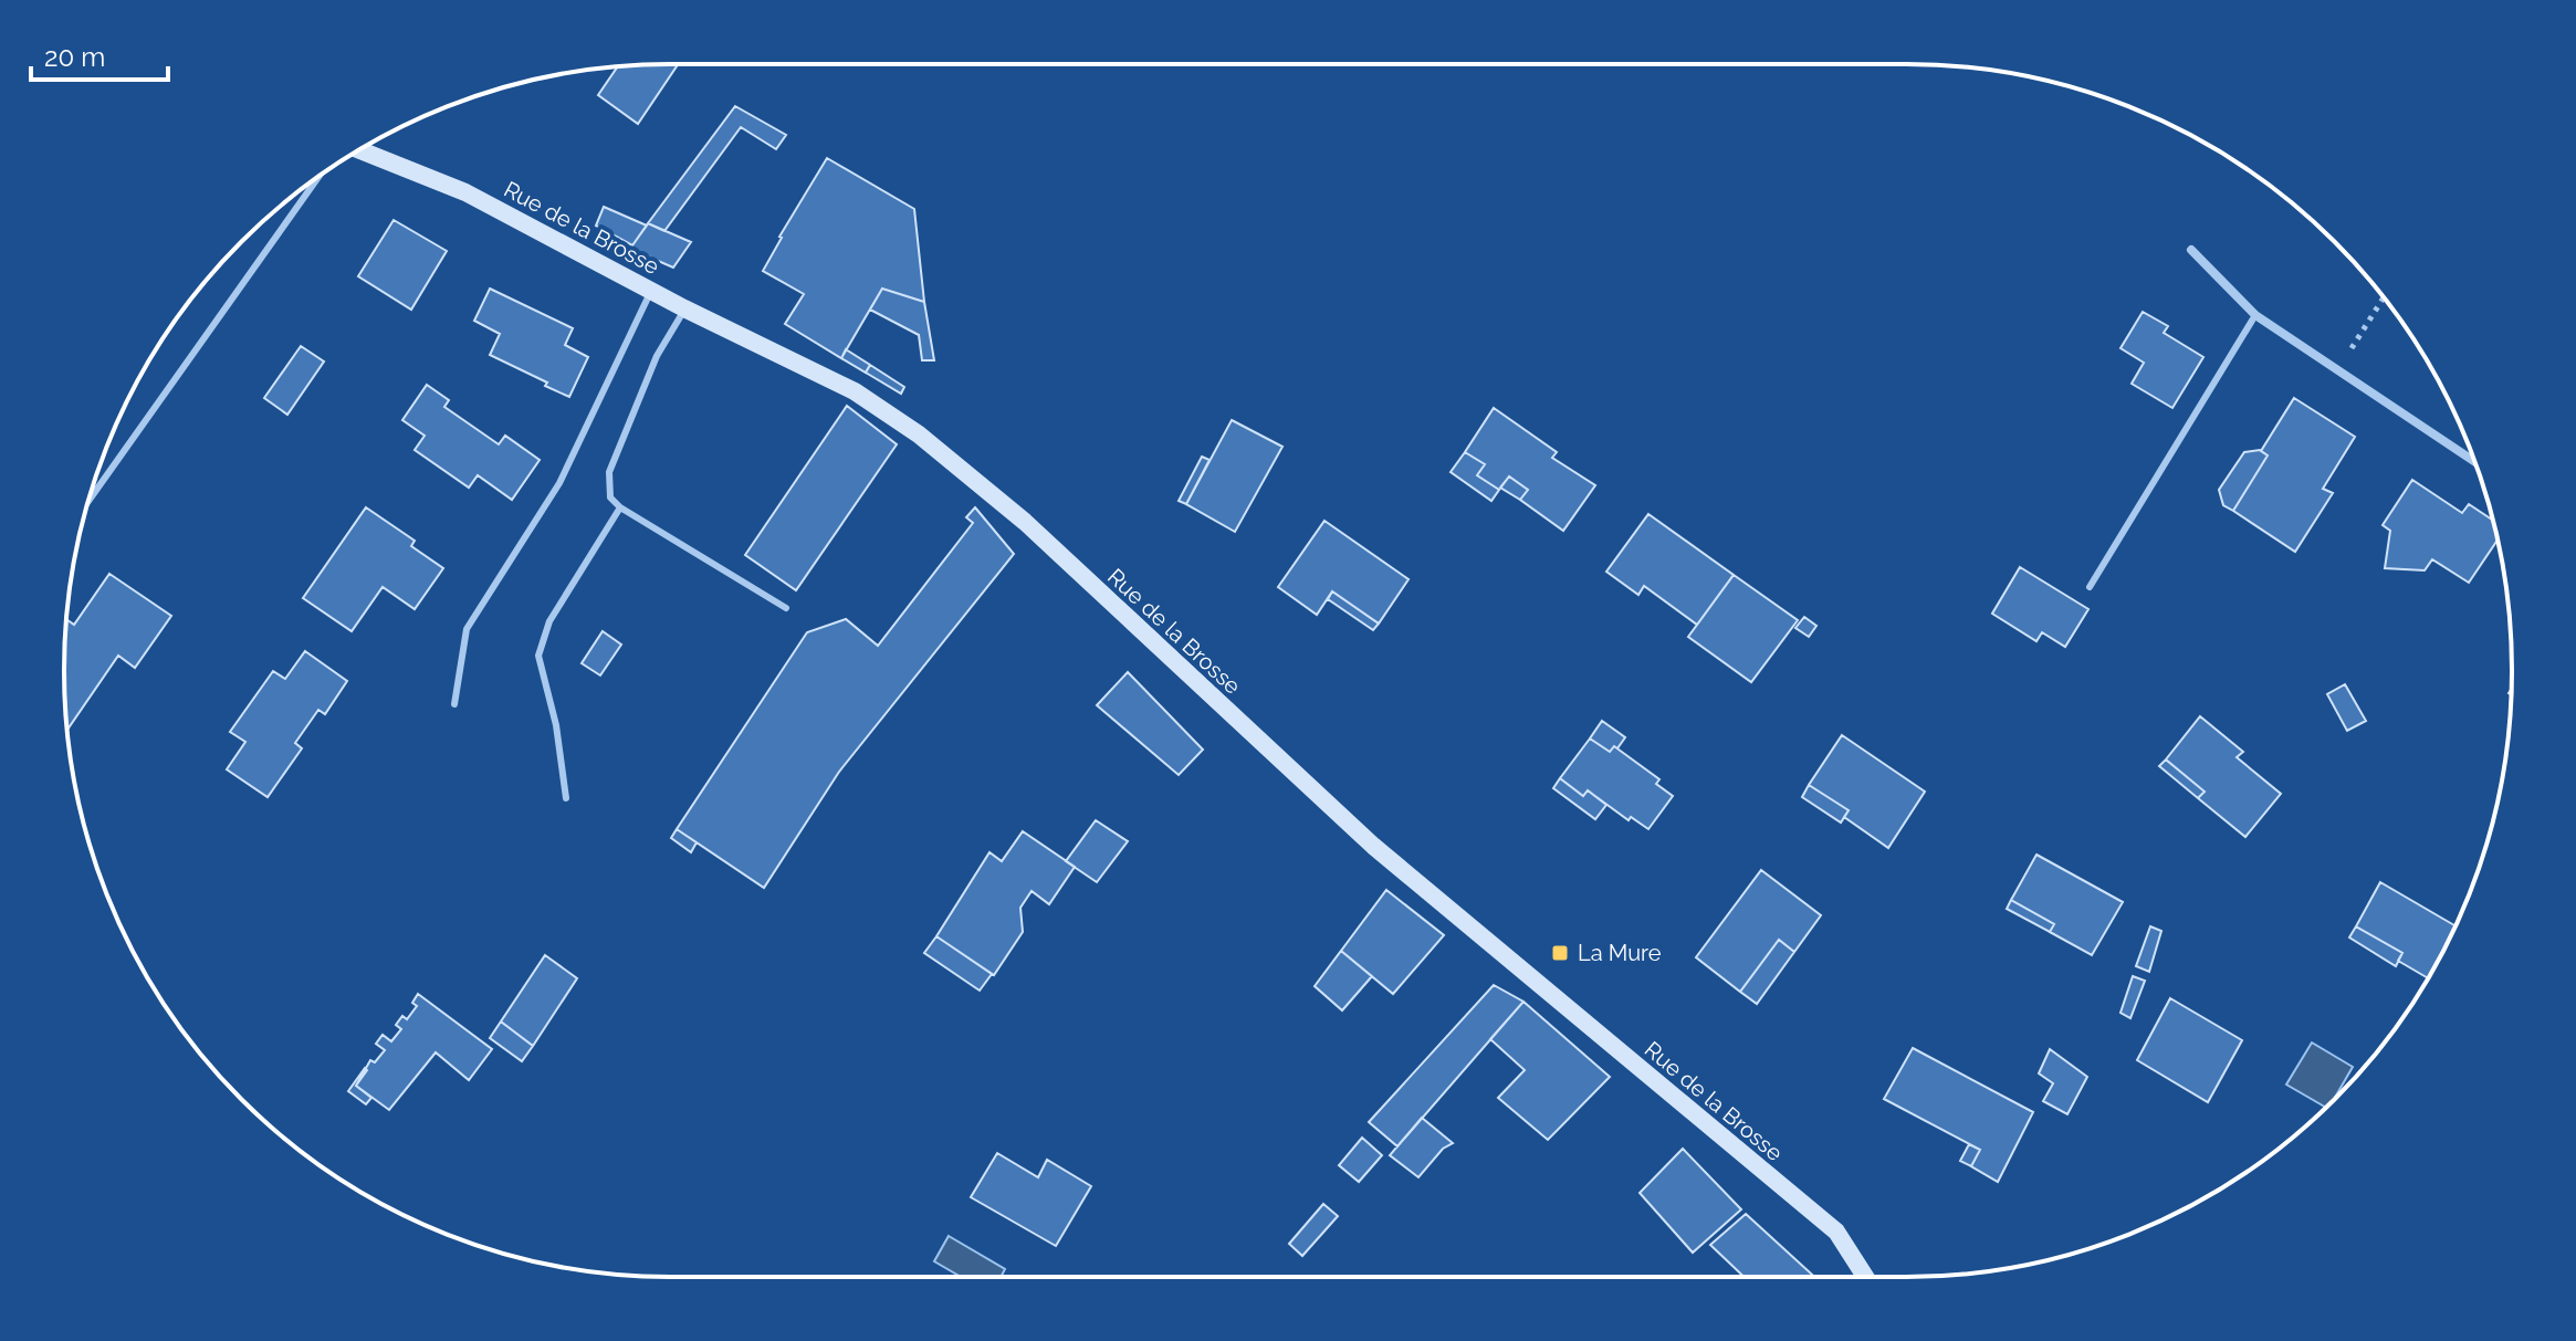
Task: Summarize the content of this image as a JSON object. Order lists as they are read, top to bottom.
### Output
{
  "streets": {
    "street": ["Rue de la Brosse"]
  },
  "places": {
    "transit": ["La Mure"]
  },
  "scale_bar": "20 m"
}
